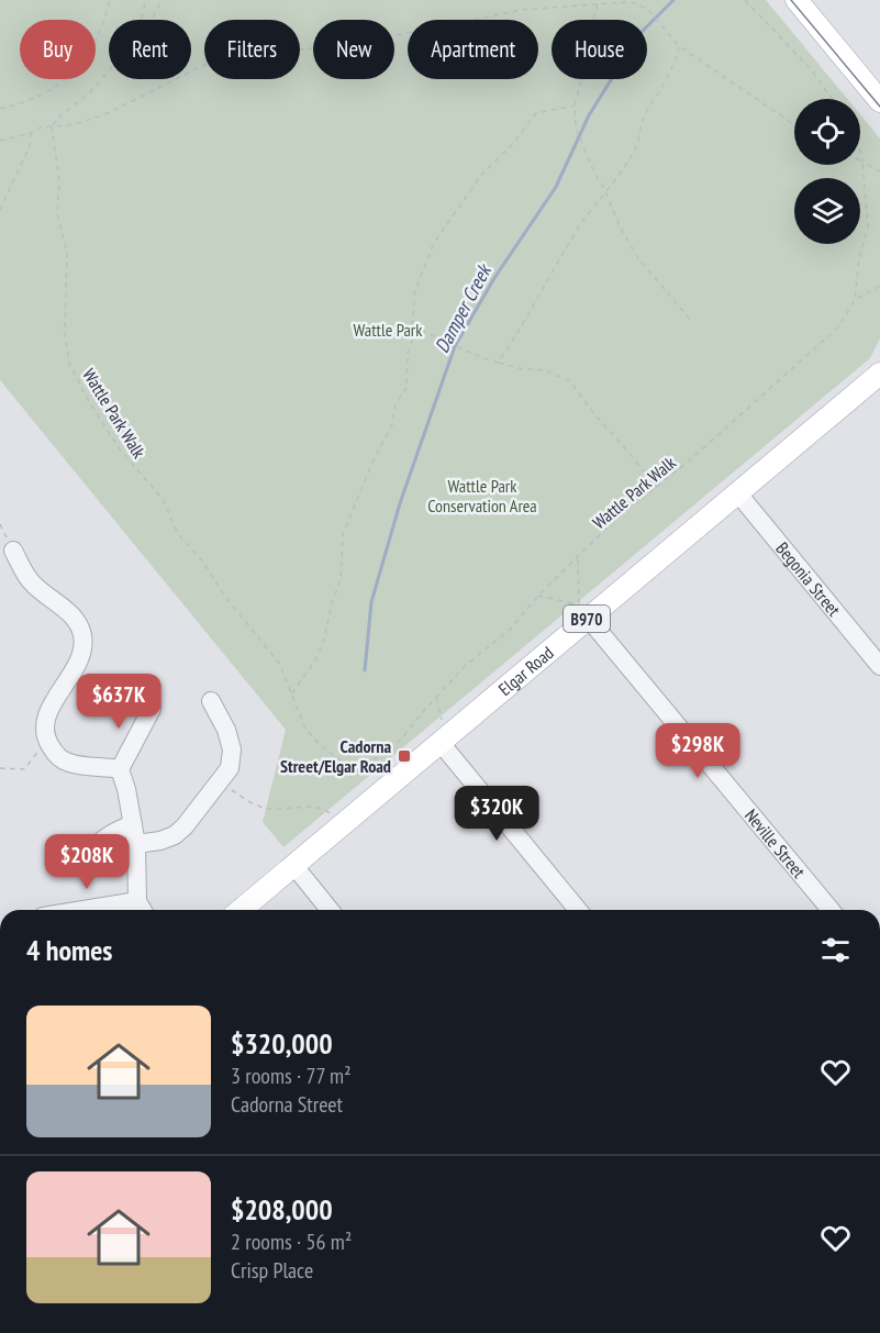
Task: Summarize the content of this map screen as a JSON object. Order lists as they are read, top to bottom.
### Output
{
  "streets": {
    "main road": ["B970", "Elgar Road"],
    "street": ["Begonia Street", "Neville Street"],
    "path": ["Wattle Park Walk"]
  },
  "crossings": [
    ["Begonia Street", "Elgar Road"],
    ["Elgar Road", "Neville Street"]
  ],
  "water": ["Damper Creek"],
  "parks": ["Wattle Park", "Wattle Park Conservation Area"],
  "places": {
    "transit": ["Cadorna Street/Elgar Road"]
  },
  "page": {
    "chip": [
      "Buy",
      "Rent",
      "Filters",
      "New",
      "Apartment",
      "House"
    ],
    "price": [
      "$637K",
      "$298K",
      "$320K",
      "$208K"
    ],
    "heading": "4 homes",
    "list": [
      {
        "name": "$320,000",
        "note": "3 rooms · 77 m² · Cadorna Street"
      },
      {
        "name": "$208,000",
        "note": "2 rooms · 56 m² · Crisp Place"
      }
    ]
  }
}
